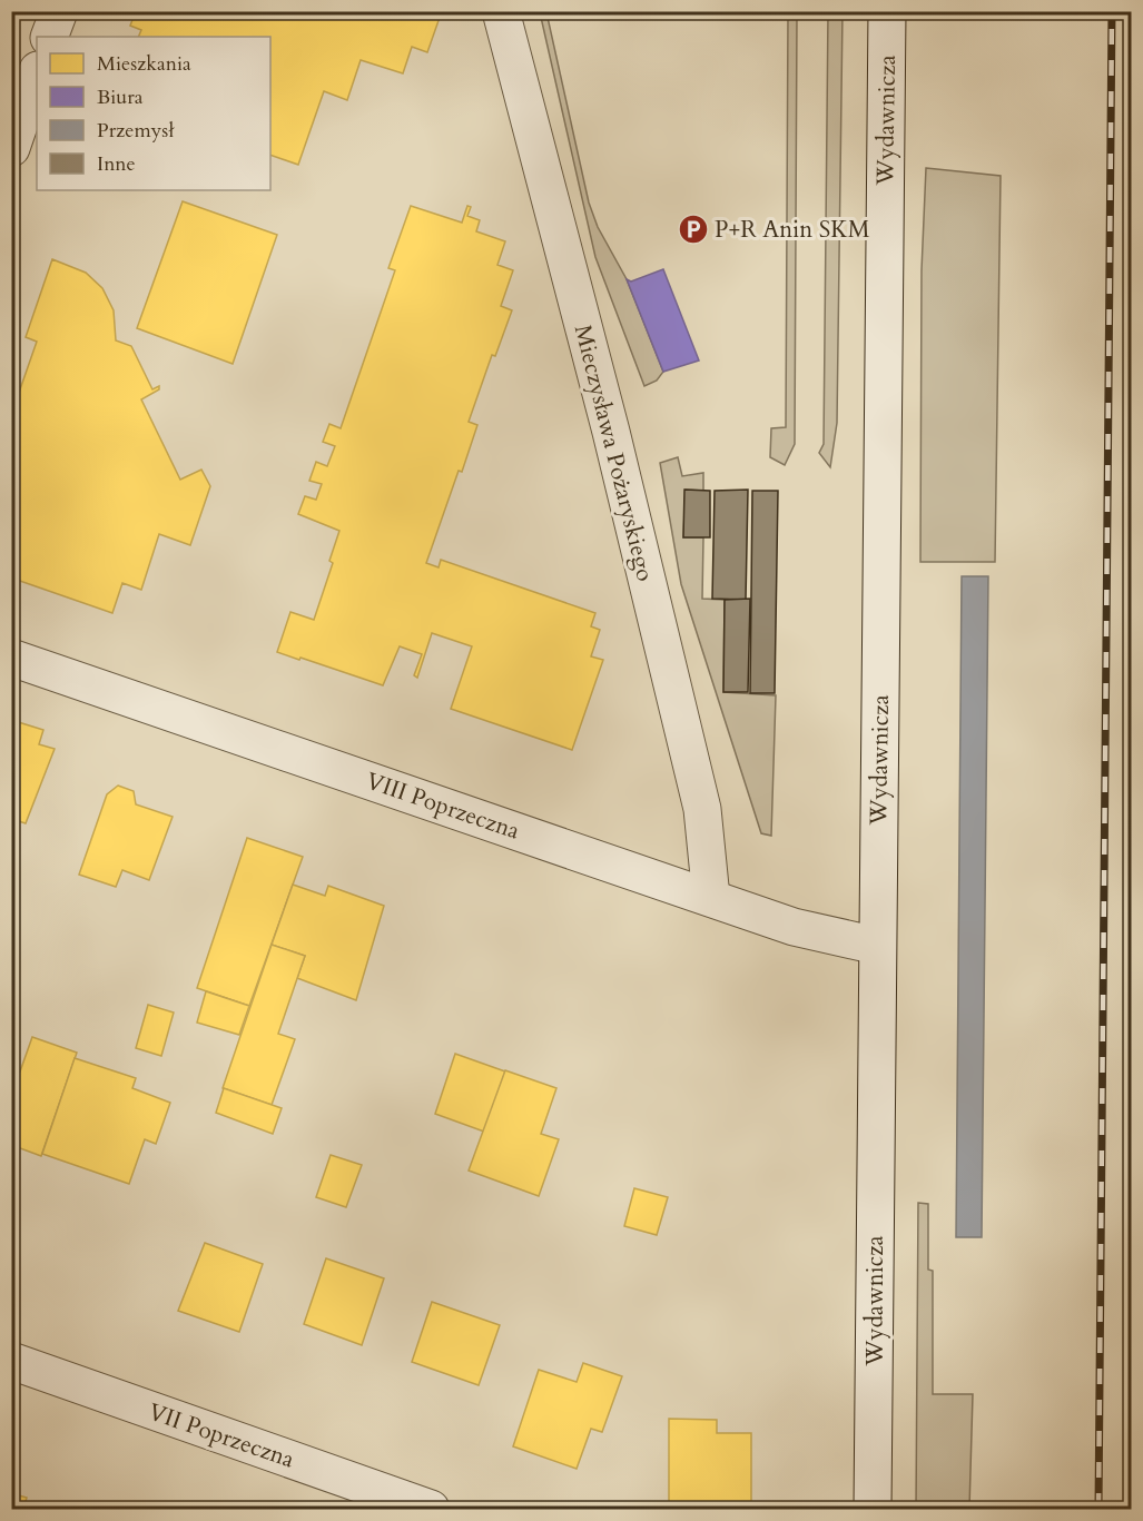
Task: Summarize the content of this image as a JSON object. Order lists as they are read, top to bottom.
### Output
{
  "streets": {
    "street": [
      "Wydawnicza",
      "Mieczysława Pożaryskiego",
      "VIII Poprzeczna",
      "VII Poprzeczna"
    ]
  },
  "crossings": [
    ["Wydawnicza", "VIII Poprzeczna"],
    ["Mieczysława Pożaryskiego", "VIII Poprzeczna"]
  ],
  "places": {
    "parking": ["P+R Anin SKM"]
  },
  "legend": [
    "Mieszkania",
    "Biura",
    "Przemysł",
    "Inne"
  ]
}
